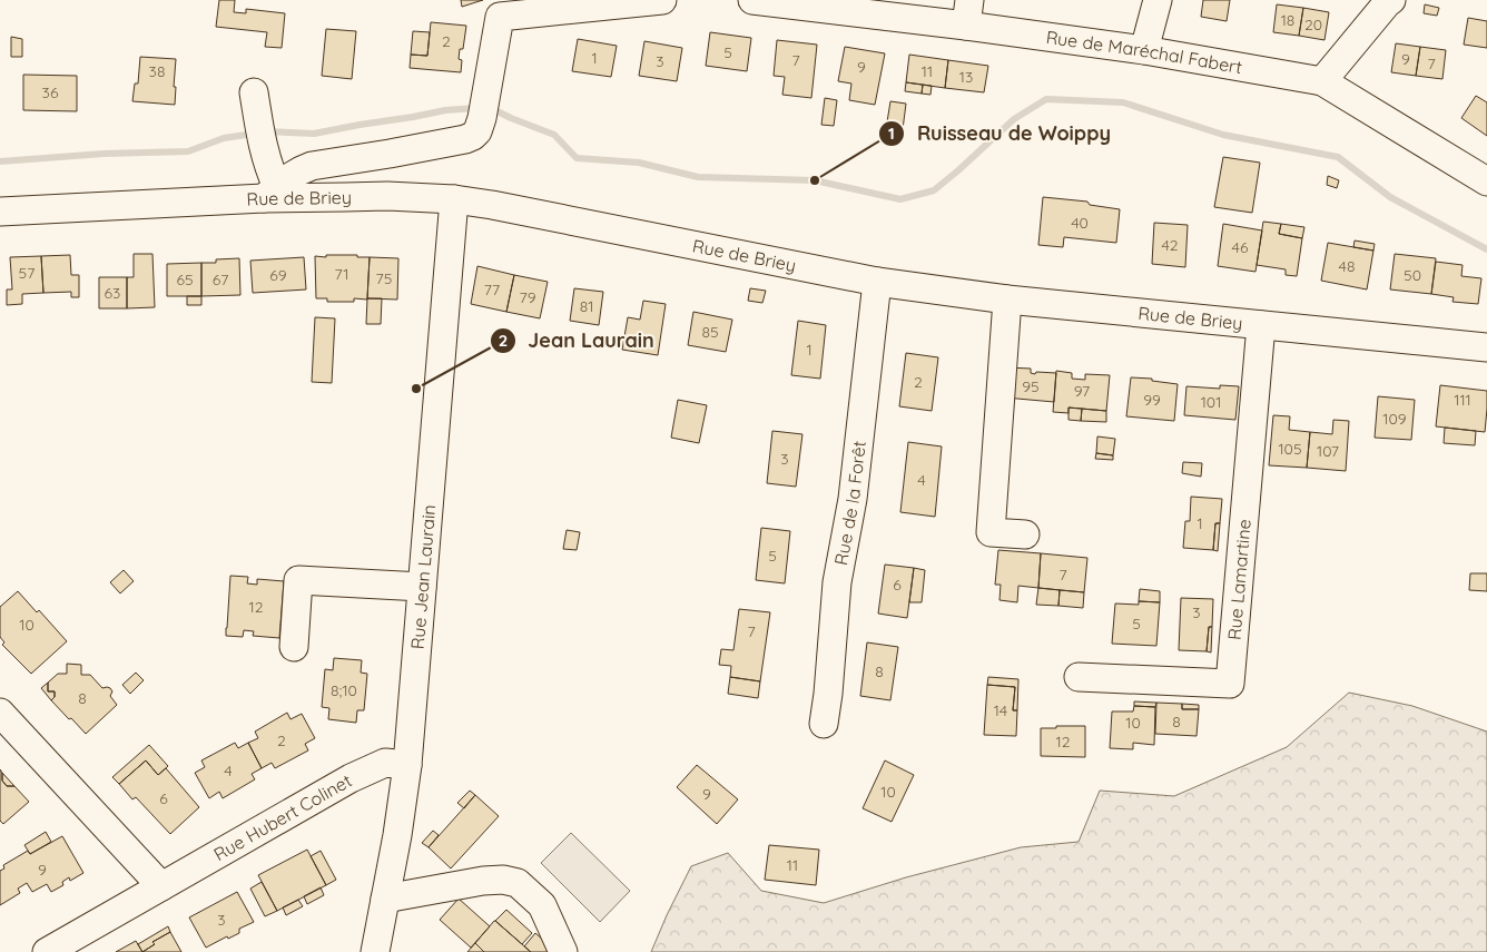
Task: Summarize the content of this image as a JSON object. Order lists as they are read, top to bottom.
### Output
{
  "streets": {
    "street": [
      "Rue de Maréchal Fabert",
      "Rue de Briey",
      "Rue de la Forêt",
      "Rue Jean Laurain",
      "Rue Lamartine",
      "Rue Hubert Colinet"
    ]
  },
  "crossings": [
    ["Rue de Briey", "Rue de la Forêt"],
    ["Rue de Briey", "Rue Jean Laurain"],
    ["Rue de Briey", "Rue Lamartine"],
    ["Rue Jean Laurain", "Rue Hubert Colinet"]
  ],
  "places": ["Ruisseau de Woippy", "Jean Laurain"],
  "house_numbers": [
    "18",
    "20",
    "2",
    "5",
    "1",
    "9",
    "7",
    "3",
    "7",
    "9",
    "38",
    "11",
    "13",
    "36",
    "40",
    "42",
    "46",
    "48",
    "57",
    "71",
    "69",
    "50",
    "75",
    "65",
    "67",
    "77",
    "63",
    "79",
    "81",
    "85",
    "1",
    "2",
    "95",
    "97",
    "99",
    "111",
    "101",
    "109",
    "105",
    "107",
    "3",
    "4",
    "1",
    "5",
    "7",
    "6",
    "12",
    "3",
    "5",
    "10",
    "7",
    "8",
    "8;10",
    "8",
    "14",
    "8",
    "10",
    "2",
    "12",
    "4",
    "10",
    "9",
    "6",
    "11",
    "9",
    "3"
  ]
}
